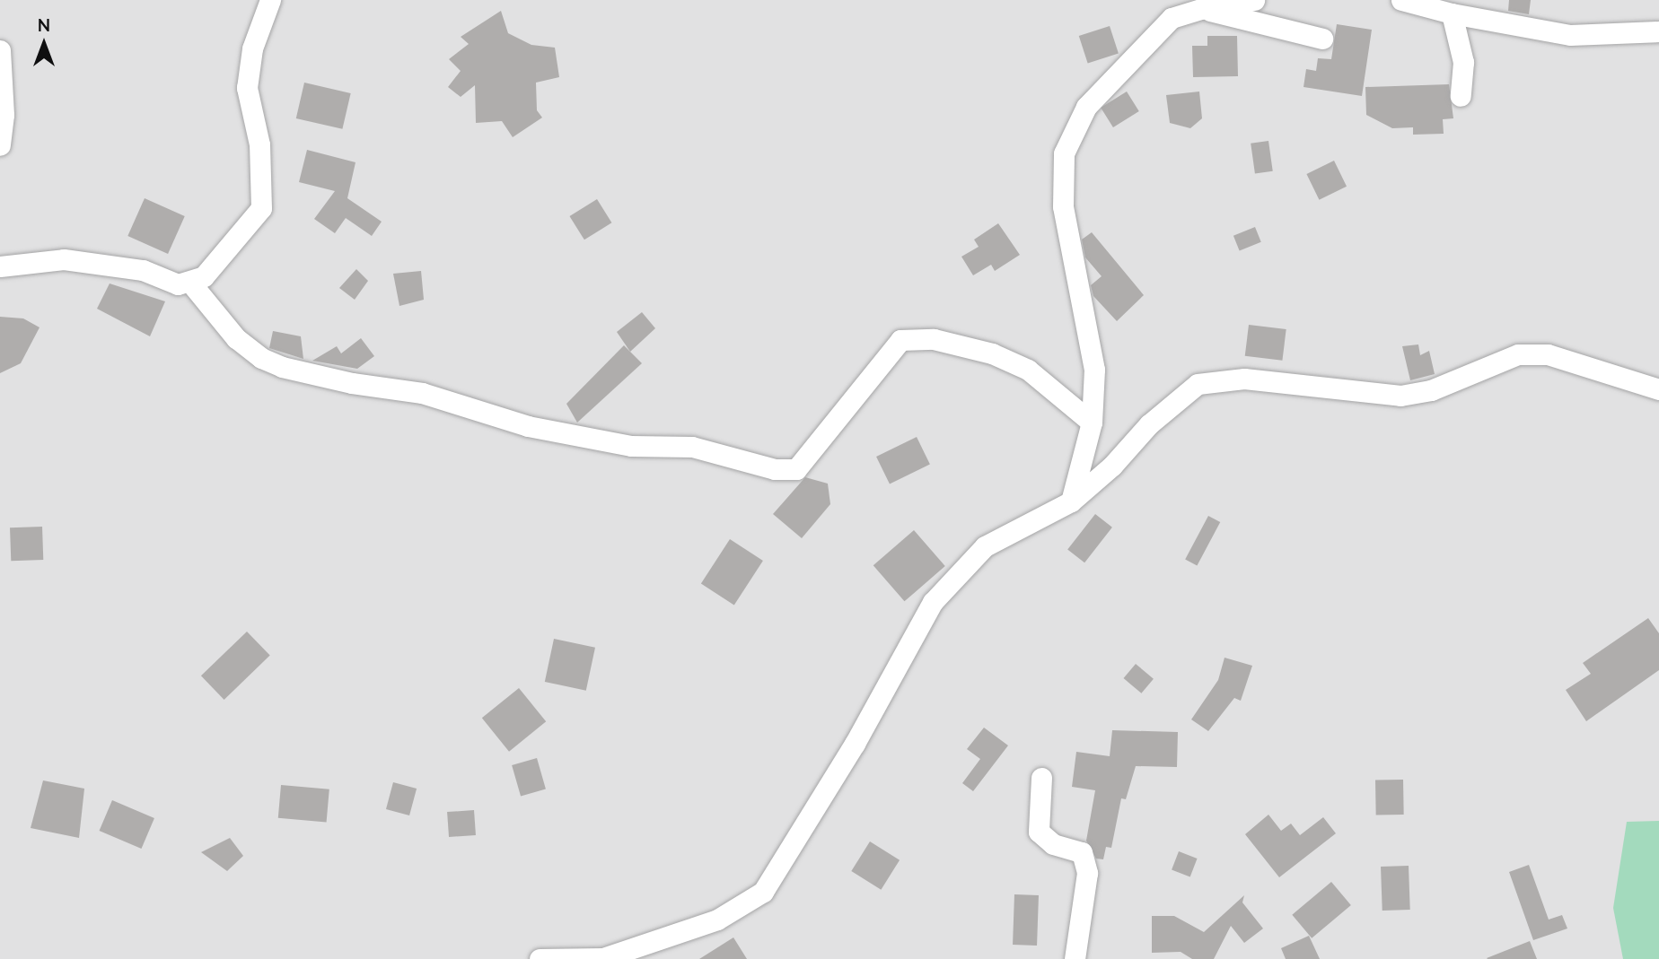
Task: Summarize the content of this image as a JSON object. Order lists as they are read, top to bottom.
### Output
{
  "north": "top"
}
